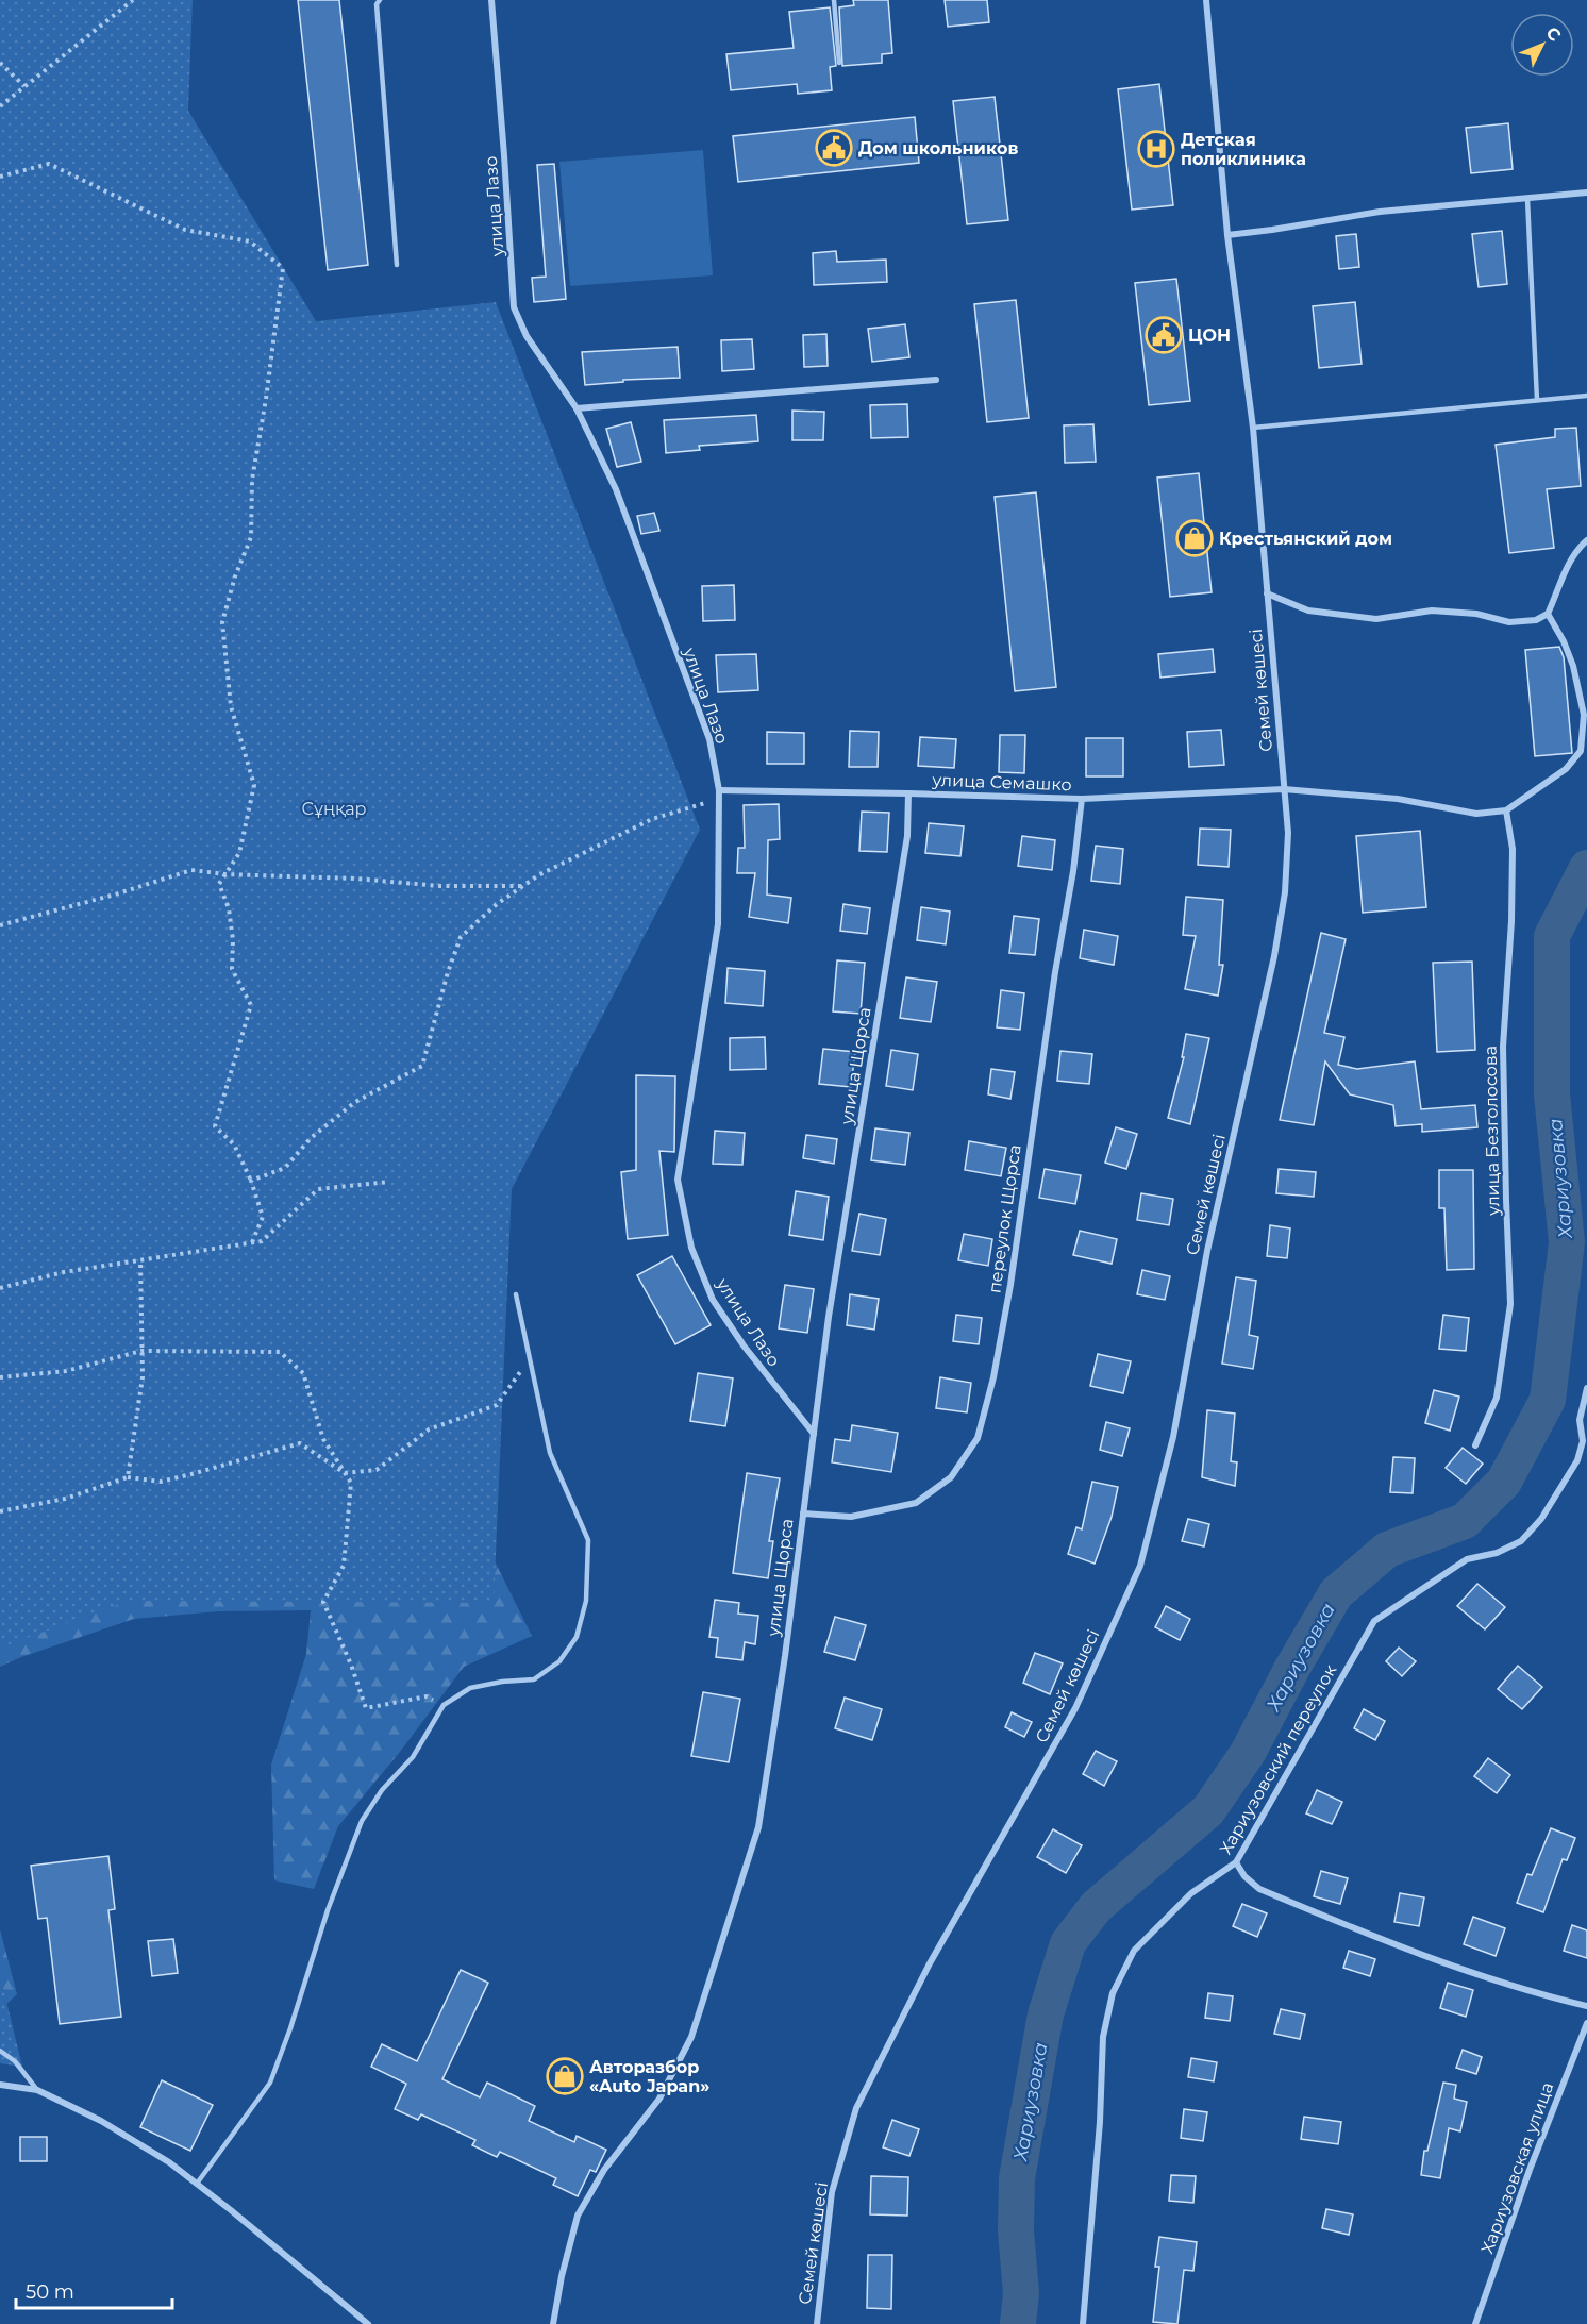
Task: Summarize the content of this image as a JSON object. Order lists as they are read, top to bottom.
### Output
{
  "streets": {
    "street": [
      "улица Лазо",
      "Семей көшесі",
      "улица Семашко",
      "улица Щорса",
      "улица Безголосова",
      "переулок Щорса",
      "Хариузовский переулок",
      "Хариузовская улица"
    ]
  },
  "crossings": [
    ["улица Лазо", "улица Семашко"],
    ["улица Лазо", "улица Щорса"],
    ["Семей көшесі", "улица Семашко"],
    ["улица Семашко", "улица Щорса"],
    ["улица Семашко", "переулок Щорса"],
    ["улица Щорса", "переулок Щорса"]
  ],
  "water": ["Хариузовка"],
  "parks": ["Сұңқар"],
  "places": {
    "public building": ["Дом школьников", "ЦОН"],
    "hospital": ["Детская поликлиника"],
    "shop": ["Крестьянский дом", "Авторазбор «Auto Japan»"]
  },
  "scale_bar": "50 m",
  "north": "top right"
}
